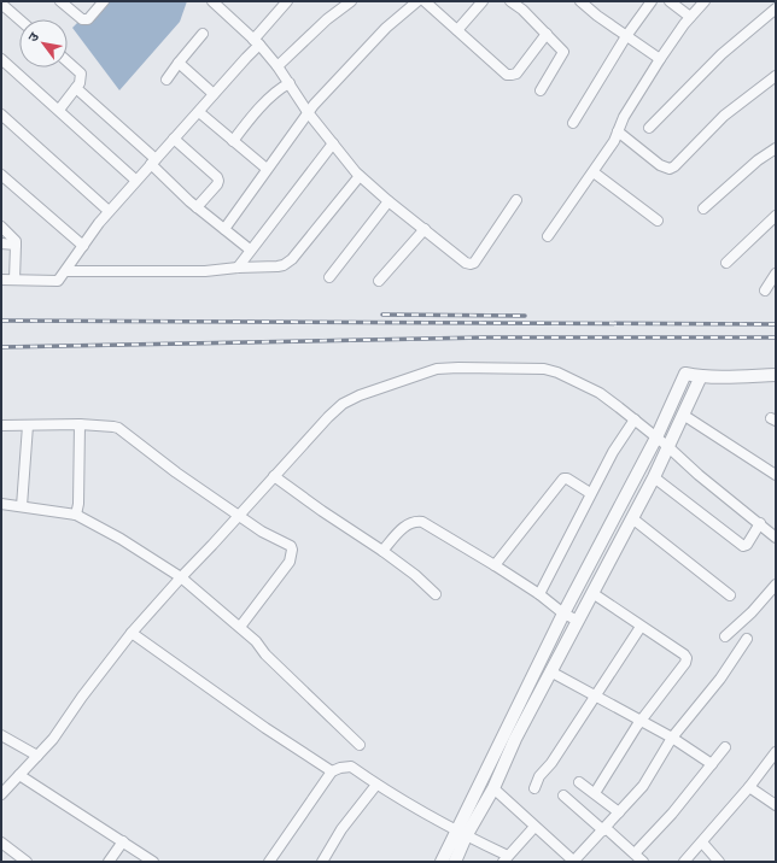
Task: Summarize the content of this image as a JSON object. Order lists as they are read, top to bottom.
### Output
{
  "north": "top left"
}
